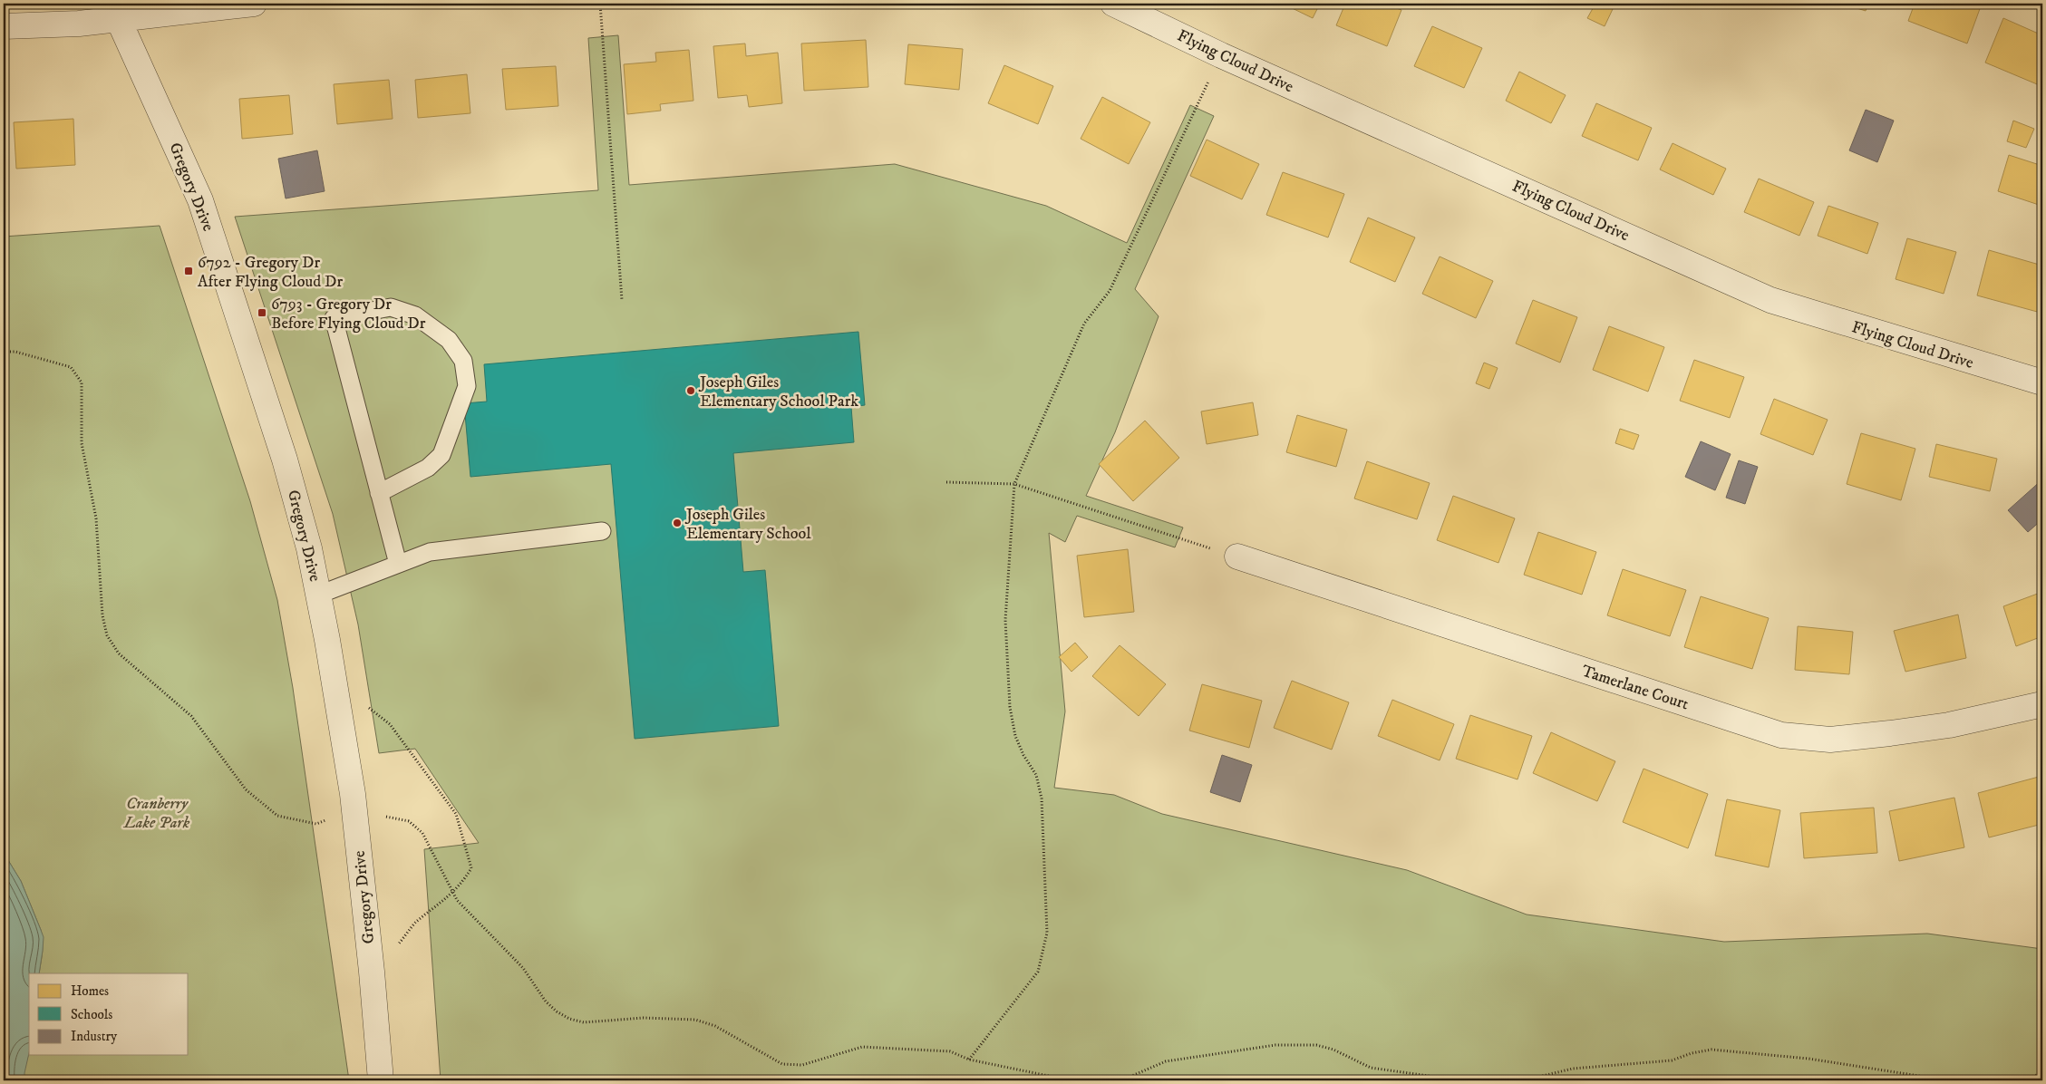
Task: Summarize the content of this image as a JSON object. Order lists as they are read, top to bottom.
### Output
{
  "streets": {
    "street": ["Flying Cloud Drive", "Gregory Drive", "Tamerlane Court"]
  },
  "parks": ["Cranberry Lake Park"],
  "places": {
    "transit": ["6792 - Gregory Dr After Flying Cloud Dr", "6793 - Gregory Dr Before Flying Cloud Dr"],
    "other": ["Joseph Giles Elementary School Park", "Joseph Giles Elementary School"]
  },
  "legend": ["Homes", "Schools", "Industry"]
}
